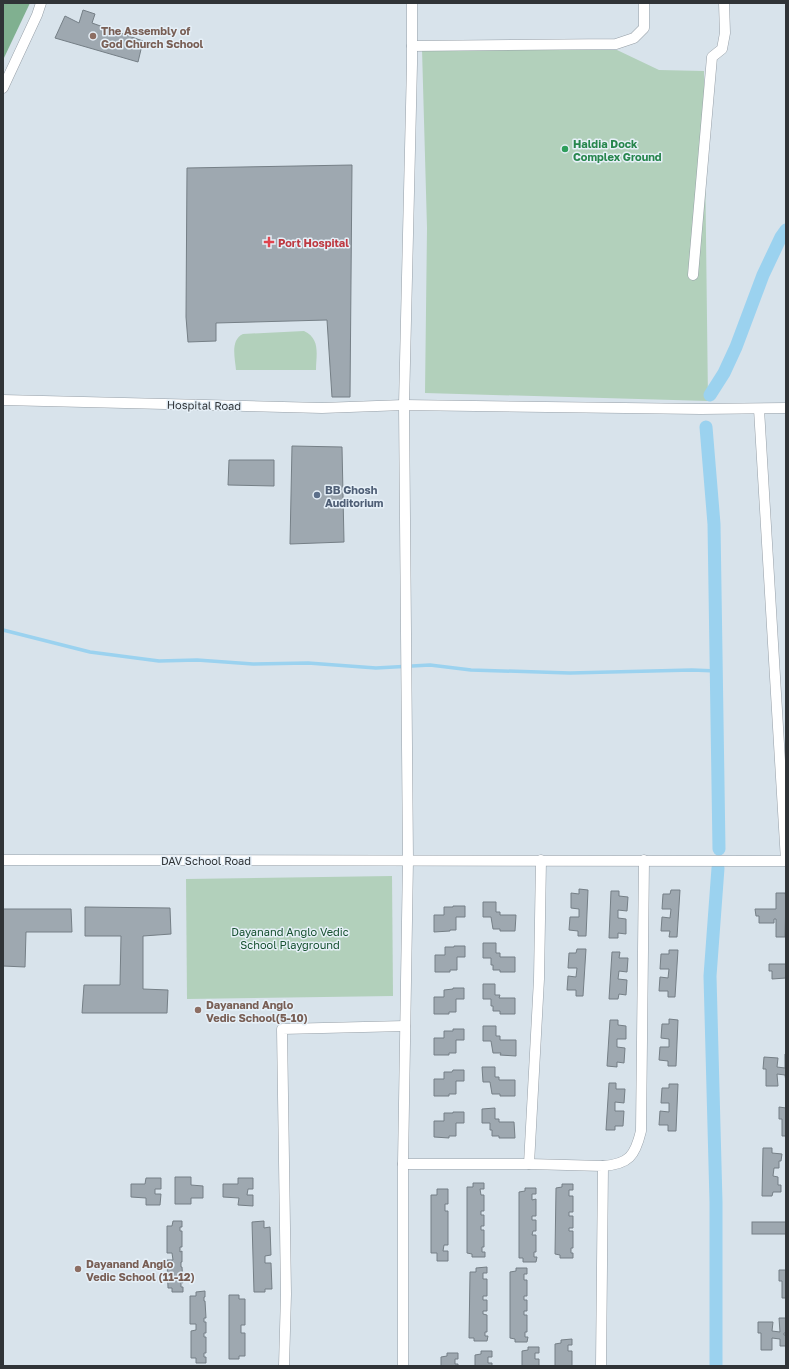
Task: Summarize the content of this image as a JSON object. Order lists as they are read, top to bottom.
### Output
{
  "streets": {
    "street": ["Hospital Road", "DAV School Road"]
  },
  "parks": ["Dayanand Anglo Vedic School Playground"],
  "places": {
    "other": [
      "The Assembly of God Church School",
      "Haldia Dock Complex Ground",
      "BB Ghosh Auditorium",
      "Dayanand Anglo Vedic School(5-10)",
      "Dayanand Anglo Vedic School (11-12)"
    ],
    "health": ["Port Hospital"]
  }
}
